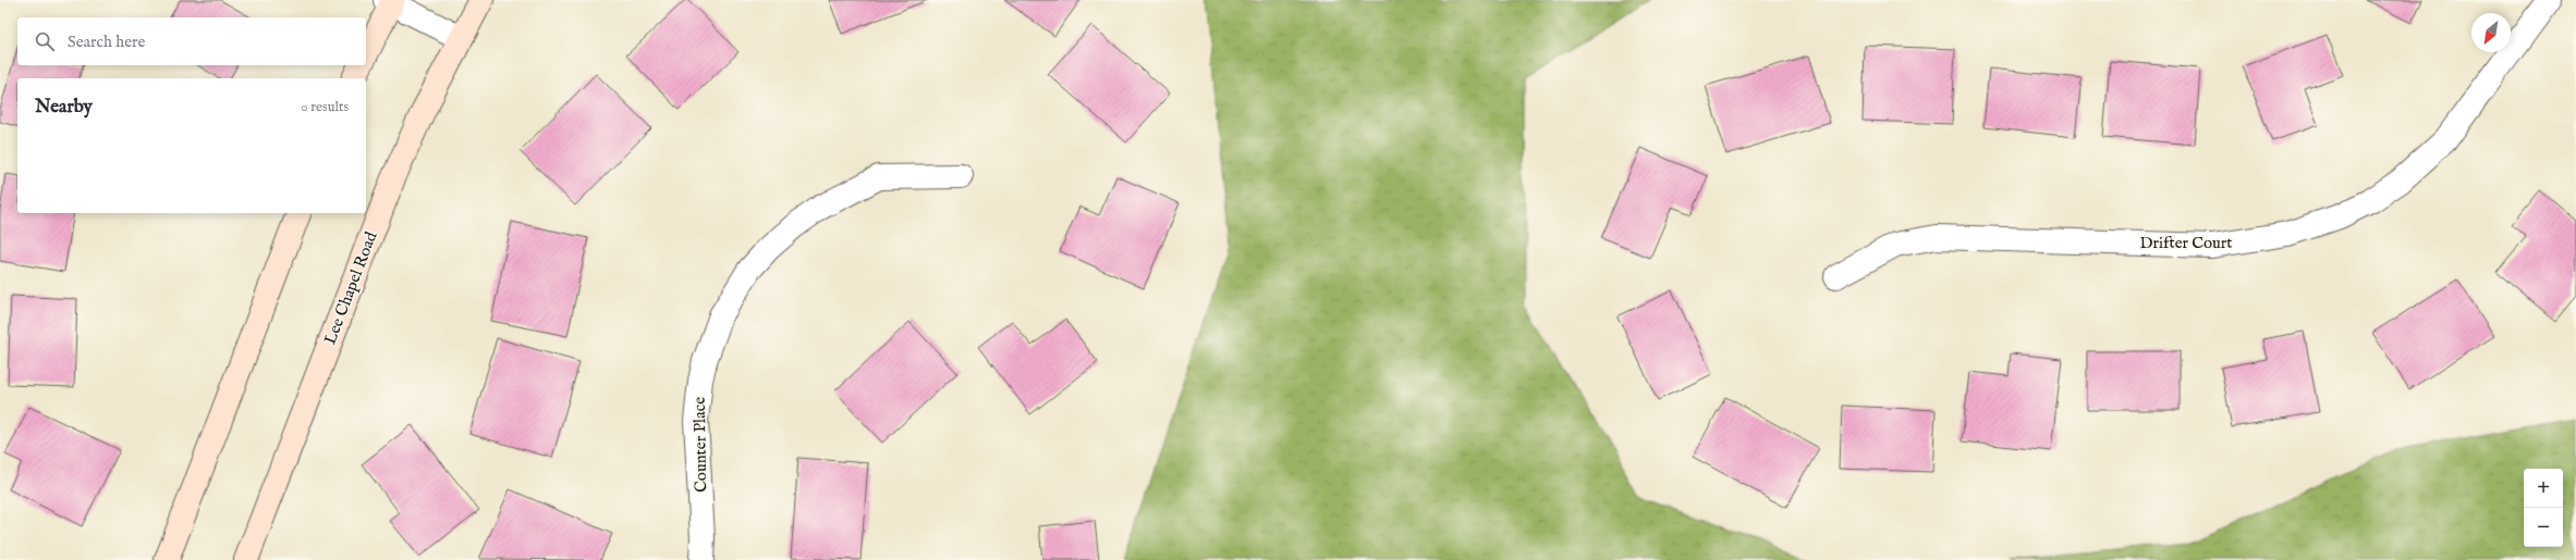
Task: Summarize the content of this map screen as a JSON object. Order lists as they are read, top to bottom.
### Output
{
  "streets": {
    "main road": ["Lee Chapel Road"],
    "street": ["Drifter Court", "Counter Place"]
  },
  "north": "bottom left",
  "page": {
    "search": "Search here",
    "heading": ["Nearby", "0 results"],
    "map_buttons": ["+", "−"]
  }
}
